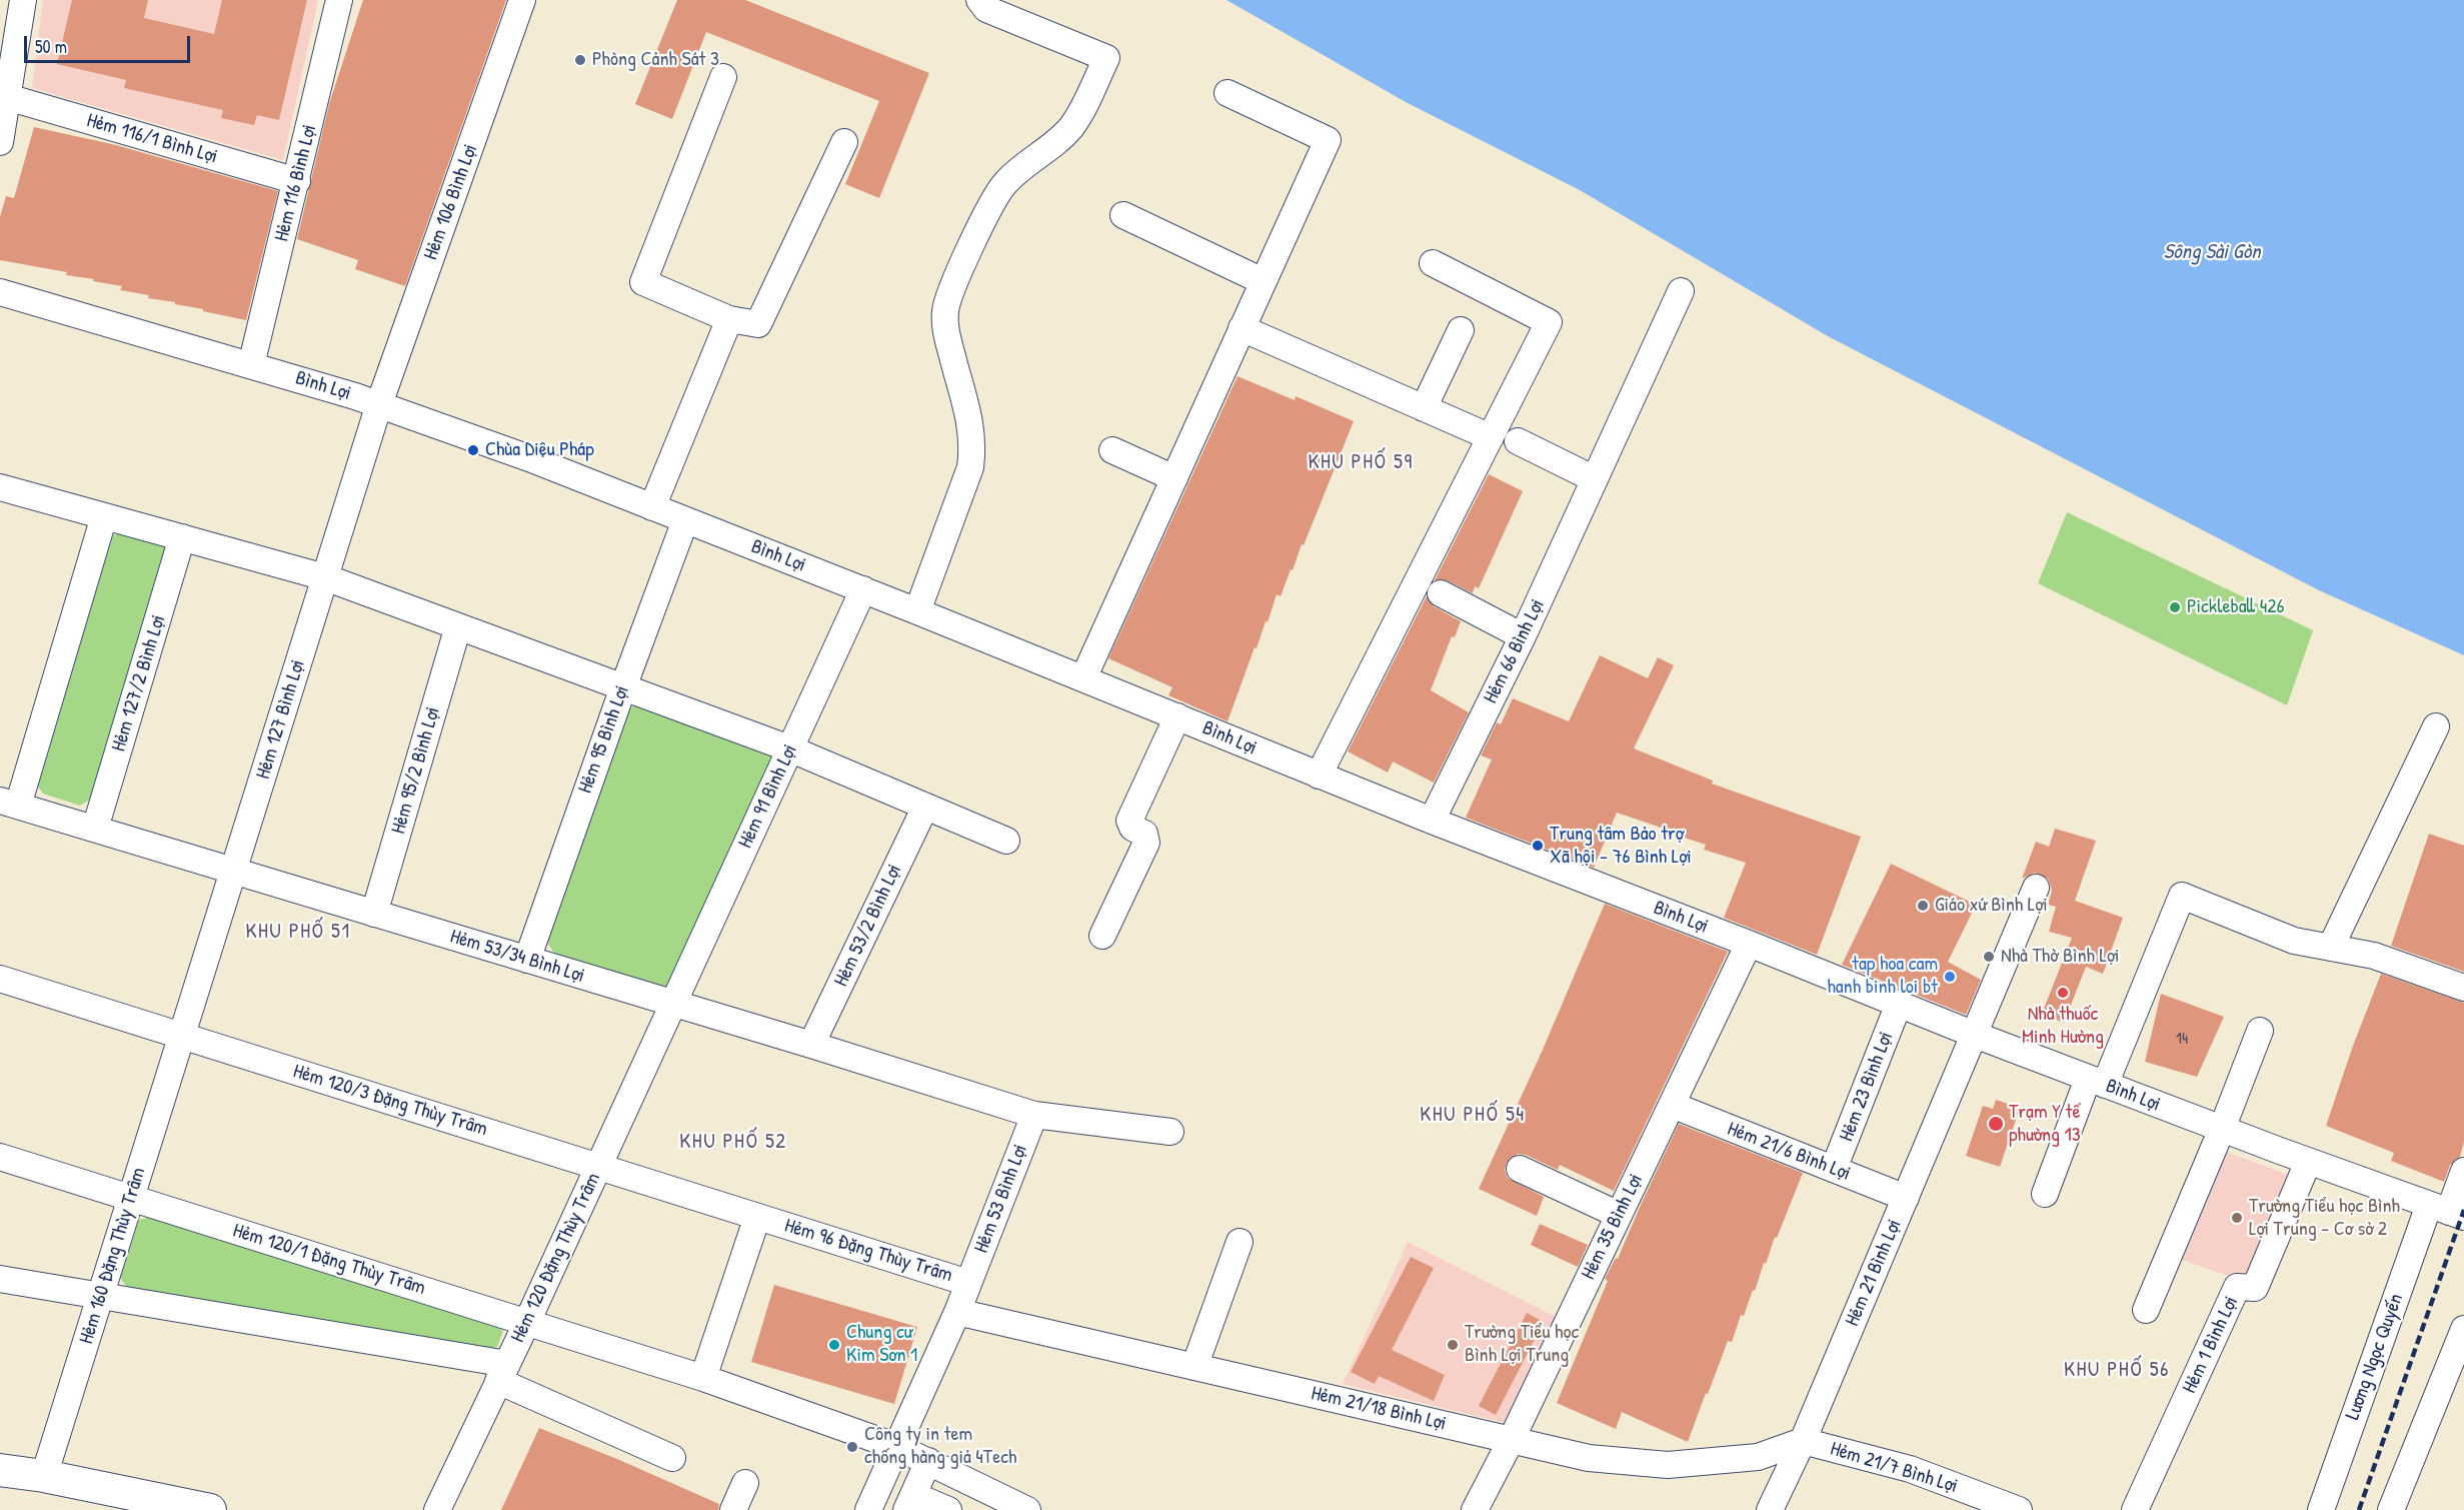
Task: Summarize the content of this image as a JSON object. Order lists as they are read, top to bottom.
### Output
{
  "streets": {
    "street": [
      "Hẻm 116/1 Bình Lợi",
      "Hẻm 116 Bình Lợi",
      "Hẻm 106 Bình Lợi",
      "Bình Lợi",
      "Hẻm 66 Bình Lợi",
      "Hẻm 127/2 Bình Lợi",
      "Hẻm 127 Bình Lợi",
      "Hẻm 95 Bình Lợi",
      "Hẻm 95/2 Bình Lợi",
      "Hẻm 91 Bình Lợi",
      "Hẻm 53/2 Bình Lợi",
      "Hẻm 53/34 Bình Lợi",
      "Hẻm 23 Bình Lợi",
      "Hẻm 120/3 Đặng Thùy Trâm",
      "Hẻm 21/6 Bình Lợi",
      "Hẻm 53 Bình Lợi",
      "Hẻm 35 Bình Lợi",
      "Hẻm 96 Đặng Thùy Trâm",
      "Hẻm 160 Đặng Thùy Trâm",
      "Hẻm 120 Đặng Thùy Trâm",
      "Hẻm 120/1 Đặng Thùy Trâm",
      "Hẻm 21 Bình Lợi",
      "Hẻm 1 Bình Lợi",
      "Lương Ngọc Quyến",
      "Hẻm 21/18 Bình Lợi",
      "Hẻm 21/7 Bình Lợi"
    ]
  },
  "crossings": [
    ["Hẻm 116/1 Bình Lợi", "Hẻm 116 Bình Lợi"],
    ["Hẻm 116 Bình Lợi", "Bình Lợi"],
    ["Hẻm 106 Bình Lợi", "Bình Lợi"],
    ["Hẻm 106 Bình Lợi", "Hẻm 127 Bình Lợi"],
    ["Bình Lợi", "Hẻm 66 Bình Lợi"],
    ["Bình Lợi", "Hẻm 127 Bình Lợi"],
    ["Bình Lợi", "Hẻm 95 Bình Lợi"],
    ["Bình Lợi", "Hẻm 91 Bình Lợi"],
    ["Bình Lợi", "Hẻm 23 Bình Lợi"],
    ["Bình Lợi", "Hẻm 35 Bình Lợi"],
    ["Bình Lợi", "Hẻm 21 Bình Lợi"],
    ["Bình Lợi", "Hẻm 1 Bình Lợi"],
    ["Bình Lợi", "Lương Ngọc Quyến"],
    ["Hẻm 127/2 Bình Lợi", "Hẻm 53/34 Bình Lợi"],
    ["Hẻm 127 Bình Lợi", "Hẻm 53/34 Bình Lợi"],
    ["Hẻm 127 Bình Lợi", "Hẻm 120/3 Đặng Thùy Trâm"],
    ["Hẻm 127 Bình Lợi", "Hẻm 160 Đặng Thùy Trâm"],
    ["Hẻm 95 Bình Lợi", "Hẻm 53/34 Bình Lợi"],
    ["Hẻm 95/2 Bình Lợi", "Hẻm 53/34 Bình Lợi"],
    ["Hẻm 91 Bình Lợi", "Hẻm 53/34 Bình Lợi"],
    ["Hẻm 91 Bình Lợi", "Hẻm 120 Đặng Thùy Trâm"],
    ["Hẻm 53/2 Bình Lợi", "Hẻm 53/34 Bình Lợi"],
    ["Hẻm 53/34 Bình Lợi", "Hẻm 53 Bình Lợi"],
    ["Hẻm 53/34 Bình Lợi", "Hẻm 120 Đặng Thùy Trâm"],
    ["Hẻm 23 Bình Lợi", "Hẻm 21/6 Bình Lợi"],
    ["Hẻm 120/3 Đặng Thùy Trâm", "Hẻm 96 Đặng Thùy Trâm"],
    ["Hẻm 120/3 Đặng Thùy Trâm", "Hẻm 160 Đặng Thùy Trâm"],
    ["Hẻm 120/3 Đặng Thùy Trâm", "Hẻm 120 Đặng Thùy Trâm"],
    ["Hẻm 21/6 Bình Lợi", "Hẻm 35 Bình Lợi"],
    ["Hẻm 21/6 Bình Lợi", "Hẻm 21 Bình Lợi"],
    ["Hẻm 53 Bình Lợi", "Hẻm 96 Đặng Thùy Trâm"],
    ["Hẻm 35 Bình Lợi", "Hẻm 21/18 Bình Lợi"],
    ["Hẻm 96 Đặng Thùy Trâm", "Hẻm 120 Đặng Thùy Trâm"],
    ["Hẻm 96 Đặng Thùy Trâm", "Hẻm 120/1 Đặng Thùy Trâm"],
    ["Hẻm 96 Đặng Thùy Trâm", "Hẻm 21/18 Bình Lợi"],
    ["Hẻm 160 Đặng Thùy Trâm", "Hẻm 120/1 Đặng Thùy Trâm"],
    ["Hẻm 120 Đặng Thùy Trâm", "Hẻm 120/1 Đặng Thùy Trâm"],
    ["Hẻm 21 Bình Lợi", "Hẻm 21/18 Bình Lợi"],
    ["Hẻm 21 Bình Lợi", "Hẻm 21/7 Bình Lợi"],
    ["Hẻm 21/18 Bình Lợi", "Hẻm 21/7 Bình Lợi"]
  ],
  "districts": [
    "KHU PHỐ 59",
    "KHU PHỐ 51",
    "KHU PHỐ 54",
    "KHU PHỐ 52",
    "KHU PHỐ 56"
  ],
  "water": ["Sông Sài Gòn"],
  "places": [
    "Phòng Cảnh Sát 3",
    "Chùa Diệu Pháp",
    "Pickleball 426",
    "Trung tâm Bảo trợ Xã hội - 76 Bình Lợi",
    "Giáo xứ Bình Lợi",
    "Nhà Thờ Bình Lợi",
    "tap hoa cam hanh binh loi bt",
    "Nhà thuốc Minh Hường",
    "Trạm Y tế phường 13",
    "Trường Tiểu học Bình Lợi Trung - Cơ sở 2",
    "Chung cư Kim Sơn 1",
    "Trường Tiểu học Bình Lợi Trung",
    "Công ty in tem chống hàng giả 4Tech"
  ],
  "house_numbers": ["14"],
  "scale_bar": "50 m"
}
